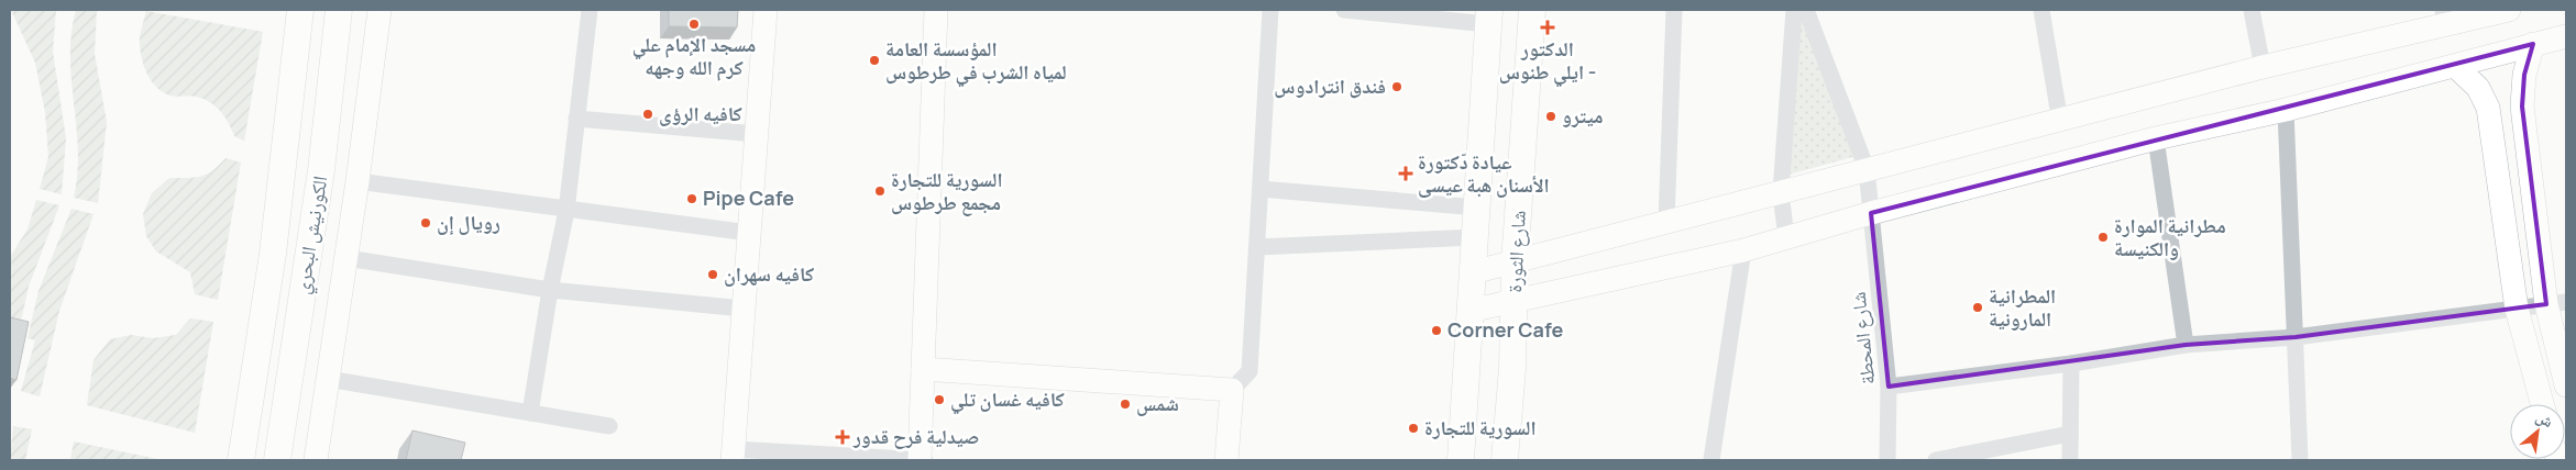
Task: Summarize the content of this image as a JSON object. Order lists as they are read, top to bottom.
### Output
{
  "streets": {
    "main road": ["الكورنيش البحري", "شارع الثورة"],
    "street": ["شارع المحطة"]
  },
  "places": {
    "other": [
      "مسجد الإمام علي كرم الله وجهه",
      "المؤسسة العامة لمياه الشرب في طرطوس",
      "فندق انترادوس",
      "كافيه الرؤى",
      "ميترو",
      "السورية للتجارة مجمع طرطوس",
      "Pipe Cafe",
      "رويال إن",
      "مطرانية الموارة والكنيسة",
      "كافيه سهران",
      "المطرانية المارونية",
      "Corner Cafe",
      "كافيه غسان تلي",
      "شمس",
      "السورية للتجارة"
    ],
    "health": ["الدكتور ايلي طنوس -", "عيادة دّكتورة الأسنان هبة عيسى", "صيدلية فرح قدور"]
  },
  "north": "top right"
}
